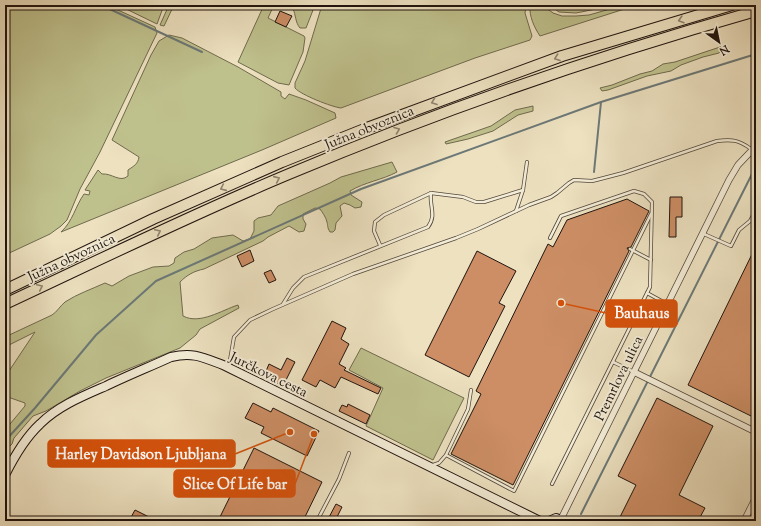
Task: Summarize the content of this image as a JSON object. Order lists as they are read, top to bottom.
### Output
{
  "streets": {
    "highway": ["Južna obvoznica"],
    "street": ["Jurčkova cesta", "Premrlova ulica"]
  },
  "places": ["Bauhaus", "Harley Davidson Ljubljana", "Slice Of Life bar"],
  "north": "bottom right"
}
